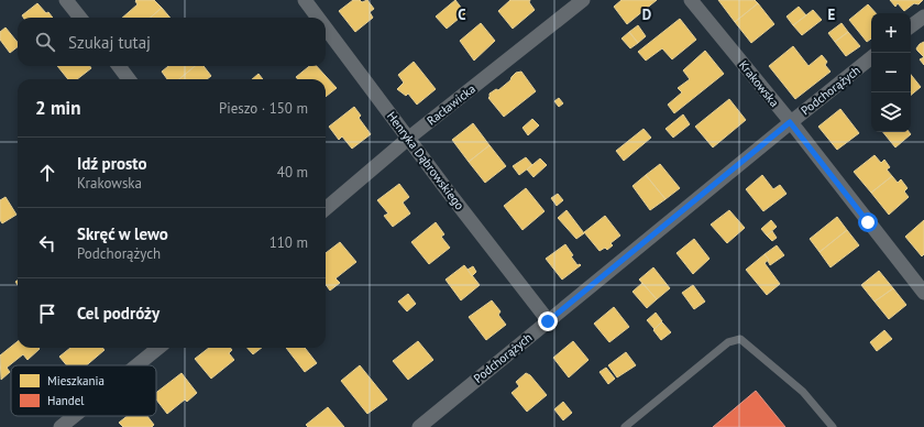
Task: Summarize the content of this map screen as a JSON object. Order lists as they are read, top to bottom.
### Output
{
  "streets": {
    "street": [
      "Krakowska",
      "Podchorążych",
      "Racławicka",
      "Henryka Dąbrowskiego"
    ]
  },
  "crossings": [
    ["Krakowska", "Podchorążych"],
    ["Podchorążych", "Henryka Dąbrowskiego"],
    ["Racławicka", "Henryka Dąbrowskiego"]
  ],
  "legend": ["Mieszkania", "Handel"],
  "page": {
    "map_buttons": ["+", "−"],
    "search": "Szukaj tutaj",
    "heading": ["2 min", "Pieszo · 150 m"],
    "list": [
      ["Idź prosto", "Krakowska", "40 m"],
      ["Skręć w lewo", "Podchorążych", "110 m"],
      "Cel podróży"
    ]
  },
  "grid": {
    "columns": ["C", "D", "E"]
  }
}
